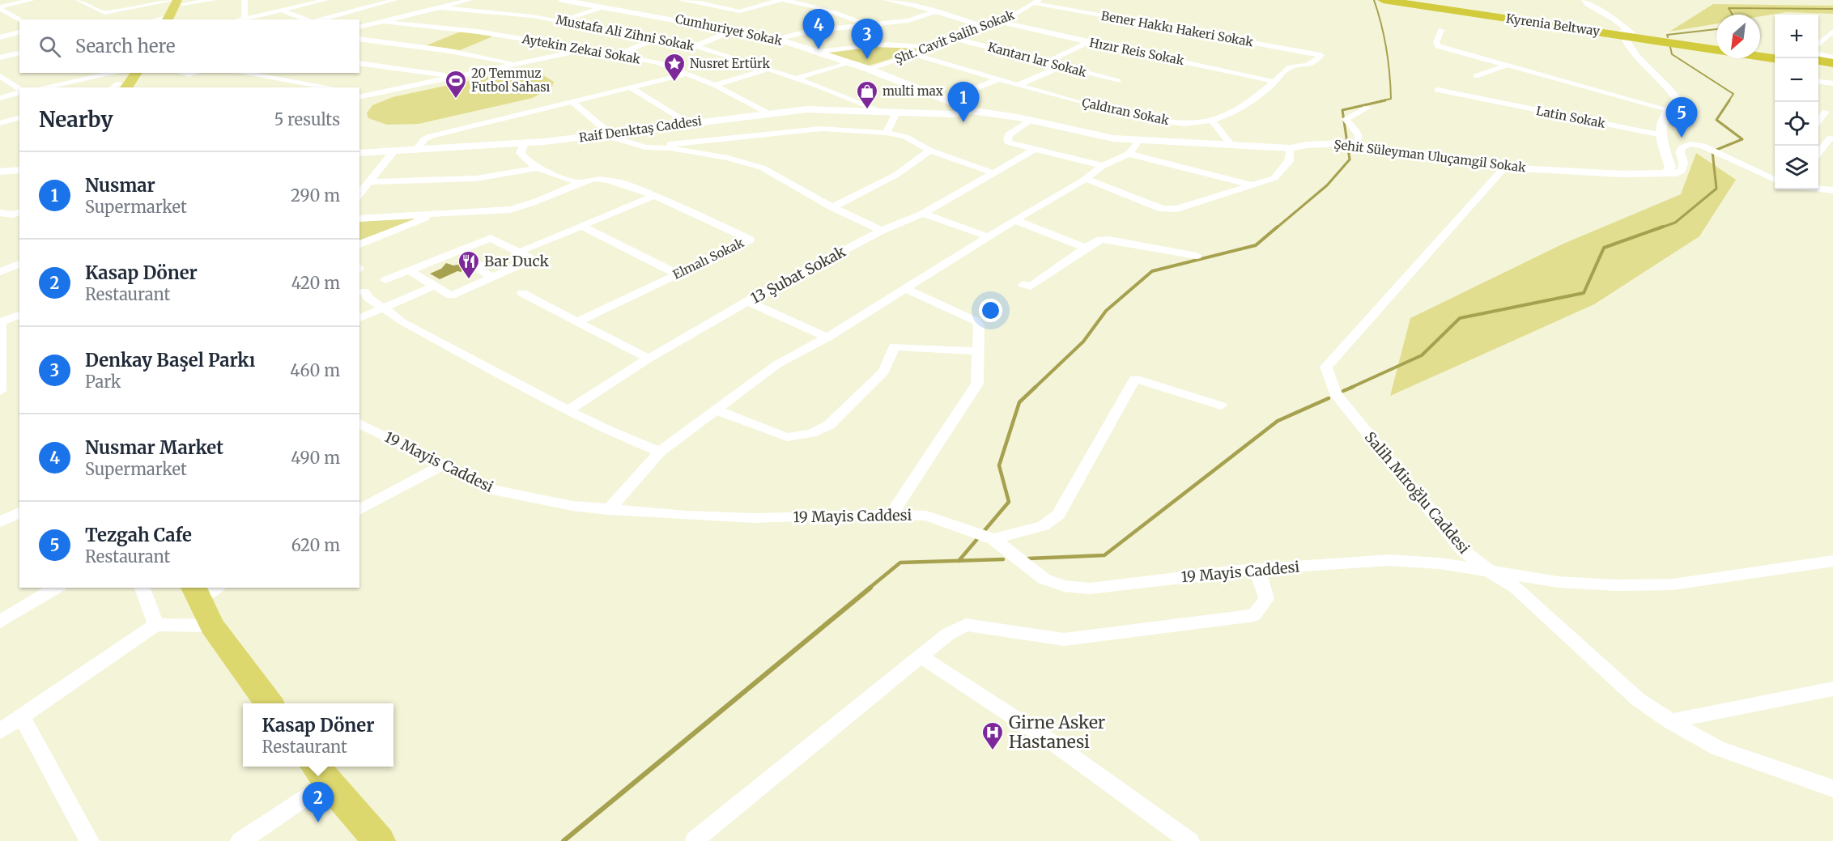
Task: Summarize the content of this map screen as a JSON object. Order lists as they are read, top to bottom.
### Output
{
  "streets": {
    "highway": ["Kyrenia Beltway"],
    "street": [
      "Bener Hakkı Hakeri Sokak",
      "Cumhuriyet Sokak",
      "Mustafa Ali Zihni Sokak",
      "Şht. Cavit Salih Sokak",
      "Aytekin Zekai Sokak",
      "Hızır Reis Sokak",
      "Kantarı lar Sokak",
      "Çaldıran Sokak",
      "Latin Sokak",
      "Raif Denktaş Caddesi",
      "Şehit Süleyman Uluçamgil Sokak",
      "Elmalı Sokak",
      "13 Şubat Sokak",
      "19 Mayis Caddesi",
      "Salih Miroğlu Caddesi"
    ]
  },
  "crossings": [
    ["Bener Hakkı Hakeri Sokak", "Şht. Cavit Salih Sokak"],
    ["Bener Hakkı Hakeri Sokak", "Çaldıran Sokak"],
    ["Cumhuriyet Sokak", "Şht. Cavit Salih Sokak"],
    ["Cumhuriyet Sokak", "Raif Denktaş Caddesi"],
    ["Cumhuriyet Sokak", "Şehit Süleyman Uluçamgil Sokak"],
    ["Mustafa Ali Zihni Sokak", "Raif Denktaş Caddesi"],
    ["Şht. Cavit Salih Sokak", "Hızır Reis Sokak"],
    ["Şht. Cavit Salih Sokak", "Kantarı lar Sokak"],
    ["Şht. Cavit Salih Sokak", "Çaldıran Sokak"],
    ["Aytekin Zekai Sokak", "Raif Denktaş Caddesi"],
    ["Hızır Reis Sokak", "Çaldıran Sokak"],
    ["Raif Denktaş Caddesi", "Şehit Süleyman Uluçamgil Sokak"],
    ["Şehit Süleyman Uluçamgil Sokak", "Salih Miroğlu Caddesi"],
    ["19 Mayis Caddesi", "Salih Miroğlu Caddesi"]
  ],
  "places": {
    "place": ["Nusret Ertürk"],
    "sports": ["20 Temmuz Futbol Sahası"],
    "shop": ["multi max"],
    "restaurant": ["Bar Duck"],
    "hospital": ["Girne Asker Hastanesi"]
  },
  "north": "bottom left",
  "page": {
    "pins": [
      "4",
      "3",
      "1",
      "5",
      "2"
    ],
    "map_buttons": ["+", "−"],
    "search": "Search here",
    "heading": ["Nearby", "5 results"],
    "list": [
      {
        "mark": "1",
        "name": "Nusmar",
        "note": "Supermarket",
        "value": "290 m"
      },
      {
        "mark": "2",
        "name": "Kasap Döner",
        "note": "Restaurant",
        "value": "420 m"
      },
      {
        "mark": "3",
        "name": "Denkay Başel Parkı",
        "note": "Park",
        "value": "460 m"
      },
      {
        "mark": "4",
        "name": "Nusmar Market",
        "note": "Supermarket",
        "value": "490 m"
      },
      {
        "mark": "5",
        "name": "Tezgah Cafe",
        "note": "Restaurant",
        "value": "620 m"
      }
    ],
    "popup": ["Kasap Döner", "Restaurant"]
  }
}
